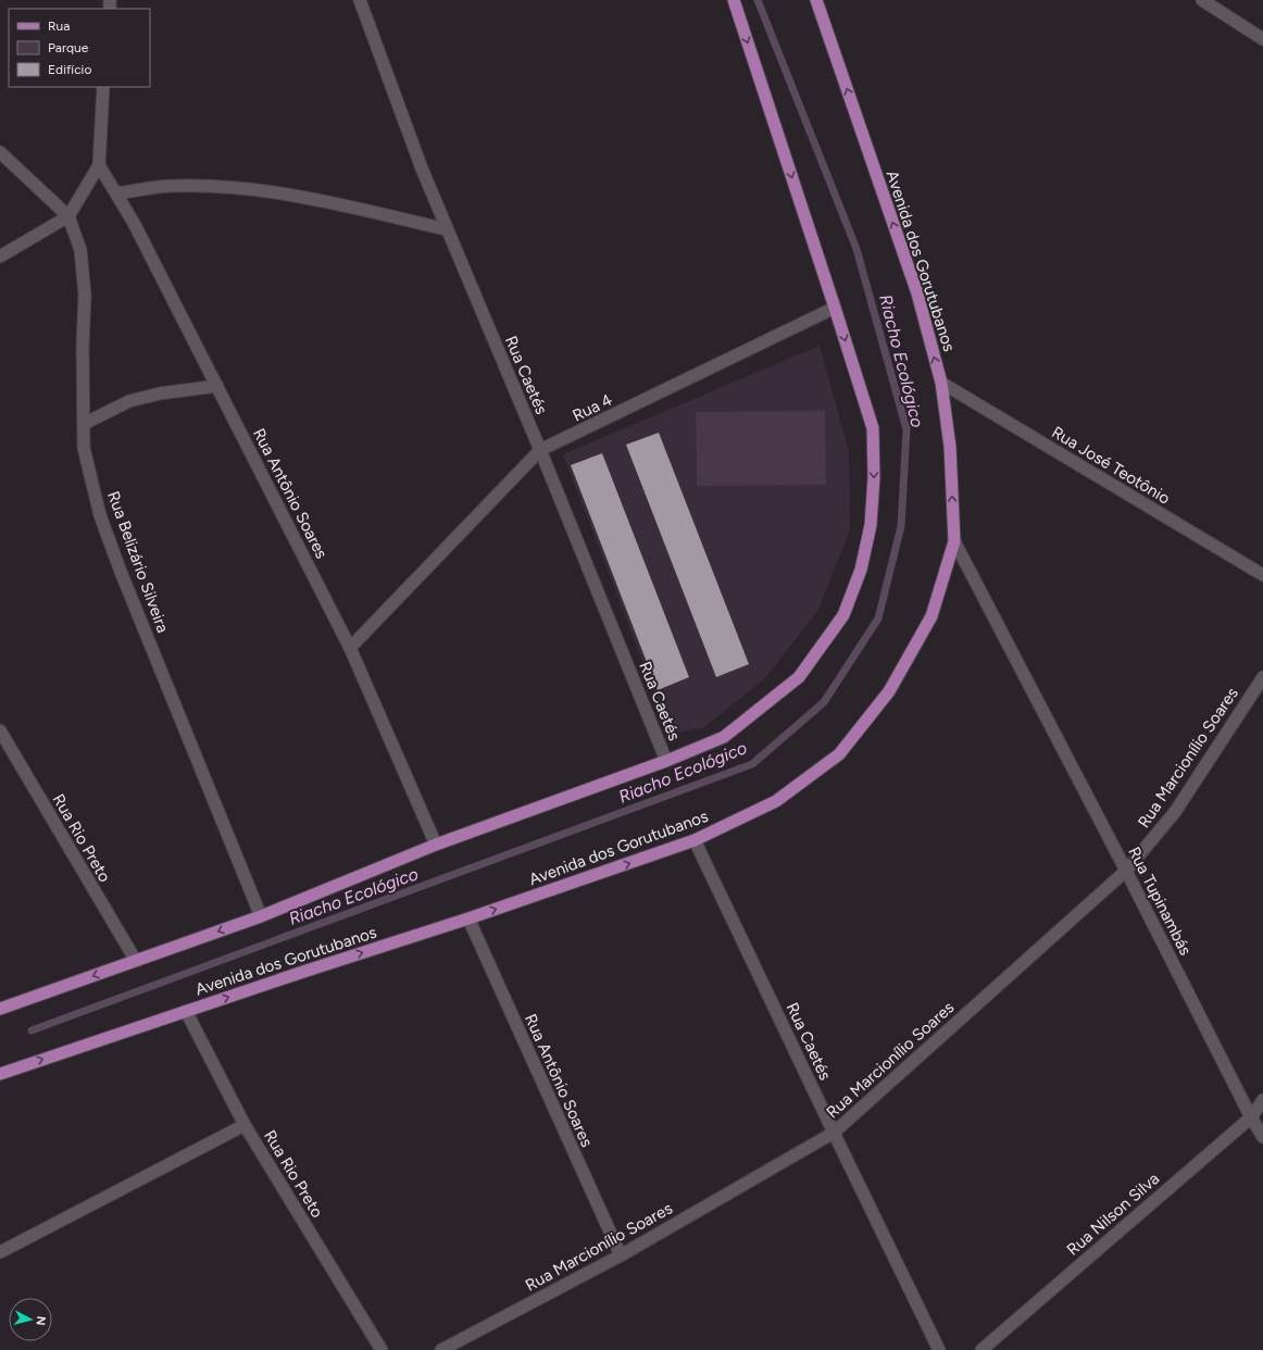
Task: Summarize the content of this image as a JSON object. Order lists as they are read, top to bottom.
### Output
{
  "streets": {
    "main road": ["Avenida dos Gorutubanos"],
    "street": [
      "Rua Caetés",
      "Rua 4",
      "Rua José Teotônio",
      "Rua Antônio Soares",
      "Rua Belizário Silveira",
      "Rua Marcionílio Soares",
      "Rua Rio Preto",
      "Rua Tupinambás",
      "Rua Nilson Silva"
    ]
  },
  "crossings": [
    ["Avenida dos Gorutubanos", "Rua Caetés"],
    ["Avenida dos Gorutubanos", "Rua José Teotônio"],
    ["Avenida dos Gorutubanos", "Rua Antônio Soares"],
    ["Avenida dos Gorutubanos", "Rua Rio Preto"],
    ["Avenida dos Gorutubanos", "Rua Tupinambás"],
    ["Rua Caetés", "Rua 4"],
    ["Rua Caetés", "Rua Marcionílio Soares"],
    ["Rua 4", "Rua Antônio Soares"],
    ["Rua Antônio Soares", "Rua Marcionílio Soares"],
    ["Rua Marcionílio Soares", "Rua Tupinambás"],
    ["Rua Tupinambás", "Rua Nilson Silva"]
  ],
  "water": ["Riacho Ecológico"],
  "legend": ["Rua", "Parque", "Edifício"],
  "north": "right"
}
